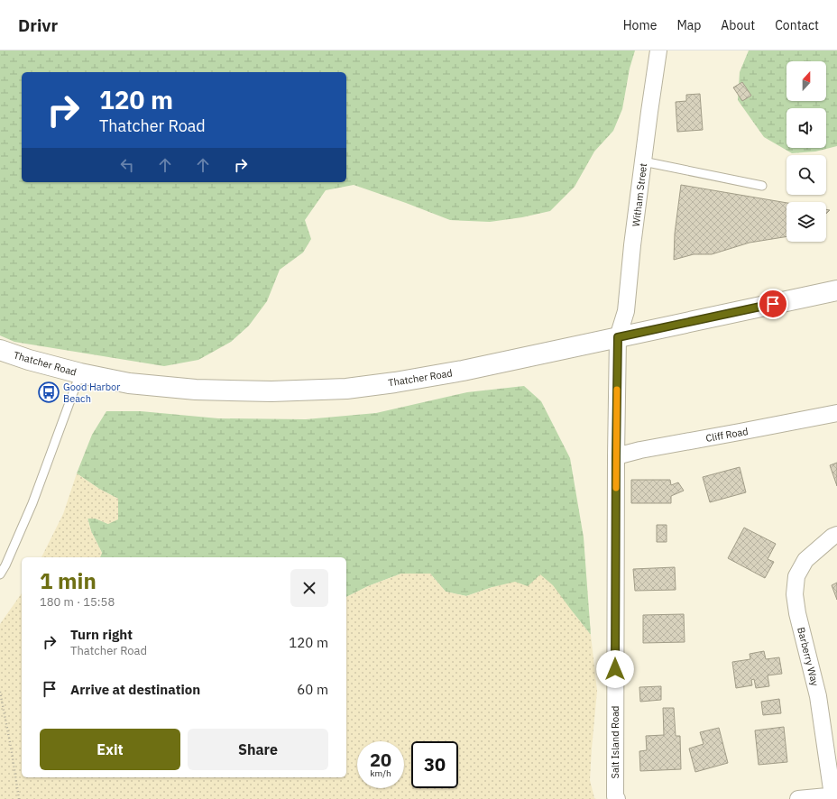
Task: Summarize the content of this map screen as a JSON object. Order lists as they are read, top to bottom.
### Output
{
  "streets": {
    "main road": ["Thatcher Road"],
    "street": [
      "Witham Street",
      "Cliff Road",
      "Barberry Way",
      "Salt Island Road"
    ]
  },
  "crossings": [
    ["Witham Street", "Thatcher Road"],
    ["Witham Street", "Salt Island Road"],
    ["Thatcher Road", "Salt Island Road"],
    ["Cliff Road", "Salt Island Road"]
  ],
  "places": {
    "bus stop": ["Good Harbor Beach"]
  },
  "north": "top",
  "page": {
    "header": "Drivr",
    "nav": [
      "Home",
      "Map",
      "About",
      "Contact"
    ],
    "turn": ["120 m", "Thatcher Road"],
    "heading": ["1 min", "180 m · 15:58"],
    "list": [
      {
        "name": "Turn right",
        "note": "Thatcher Road",
        "value": "120 m"
      },
      {
        "name": "Arrive at destination",
        "value": "60 m"
      }
    ],
    "buttons": ["Exit", "Share"],
    "speed": "20 km/h",
    "limit": "30"
  }
}
